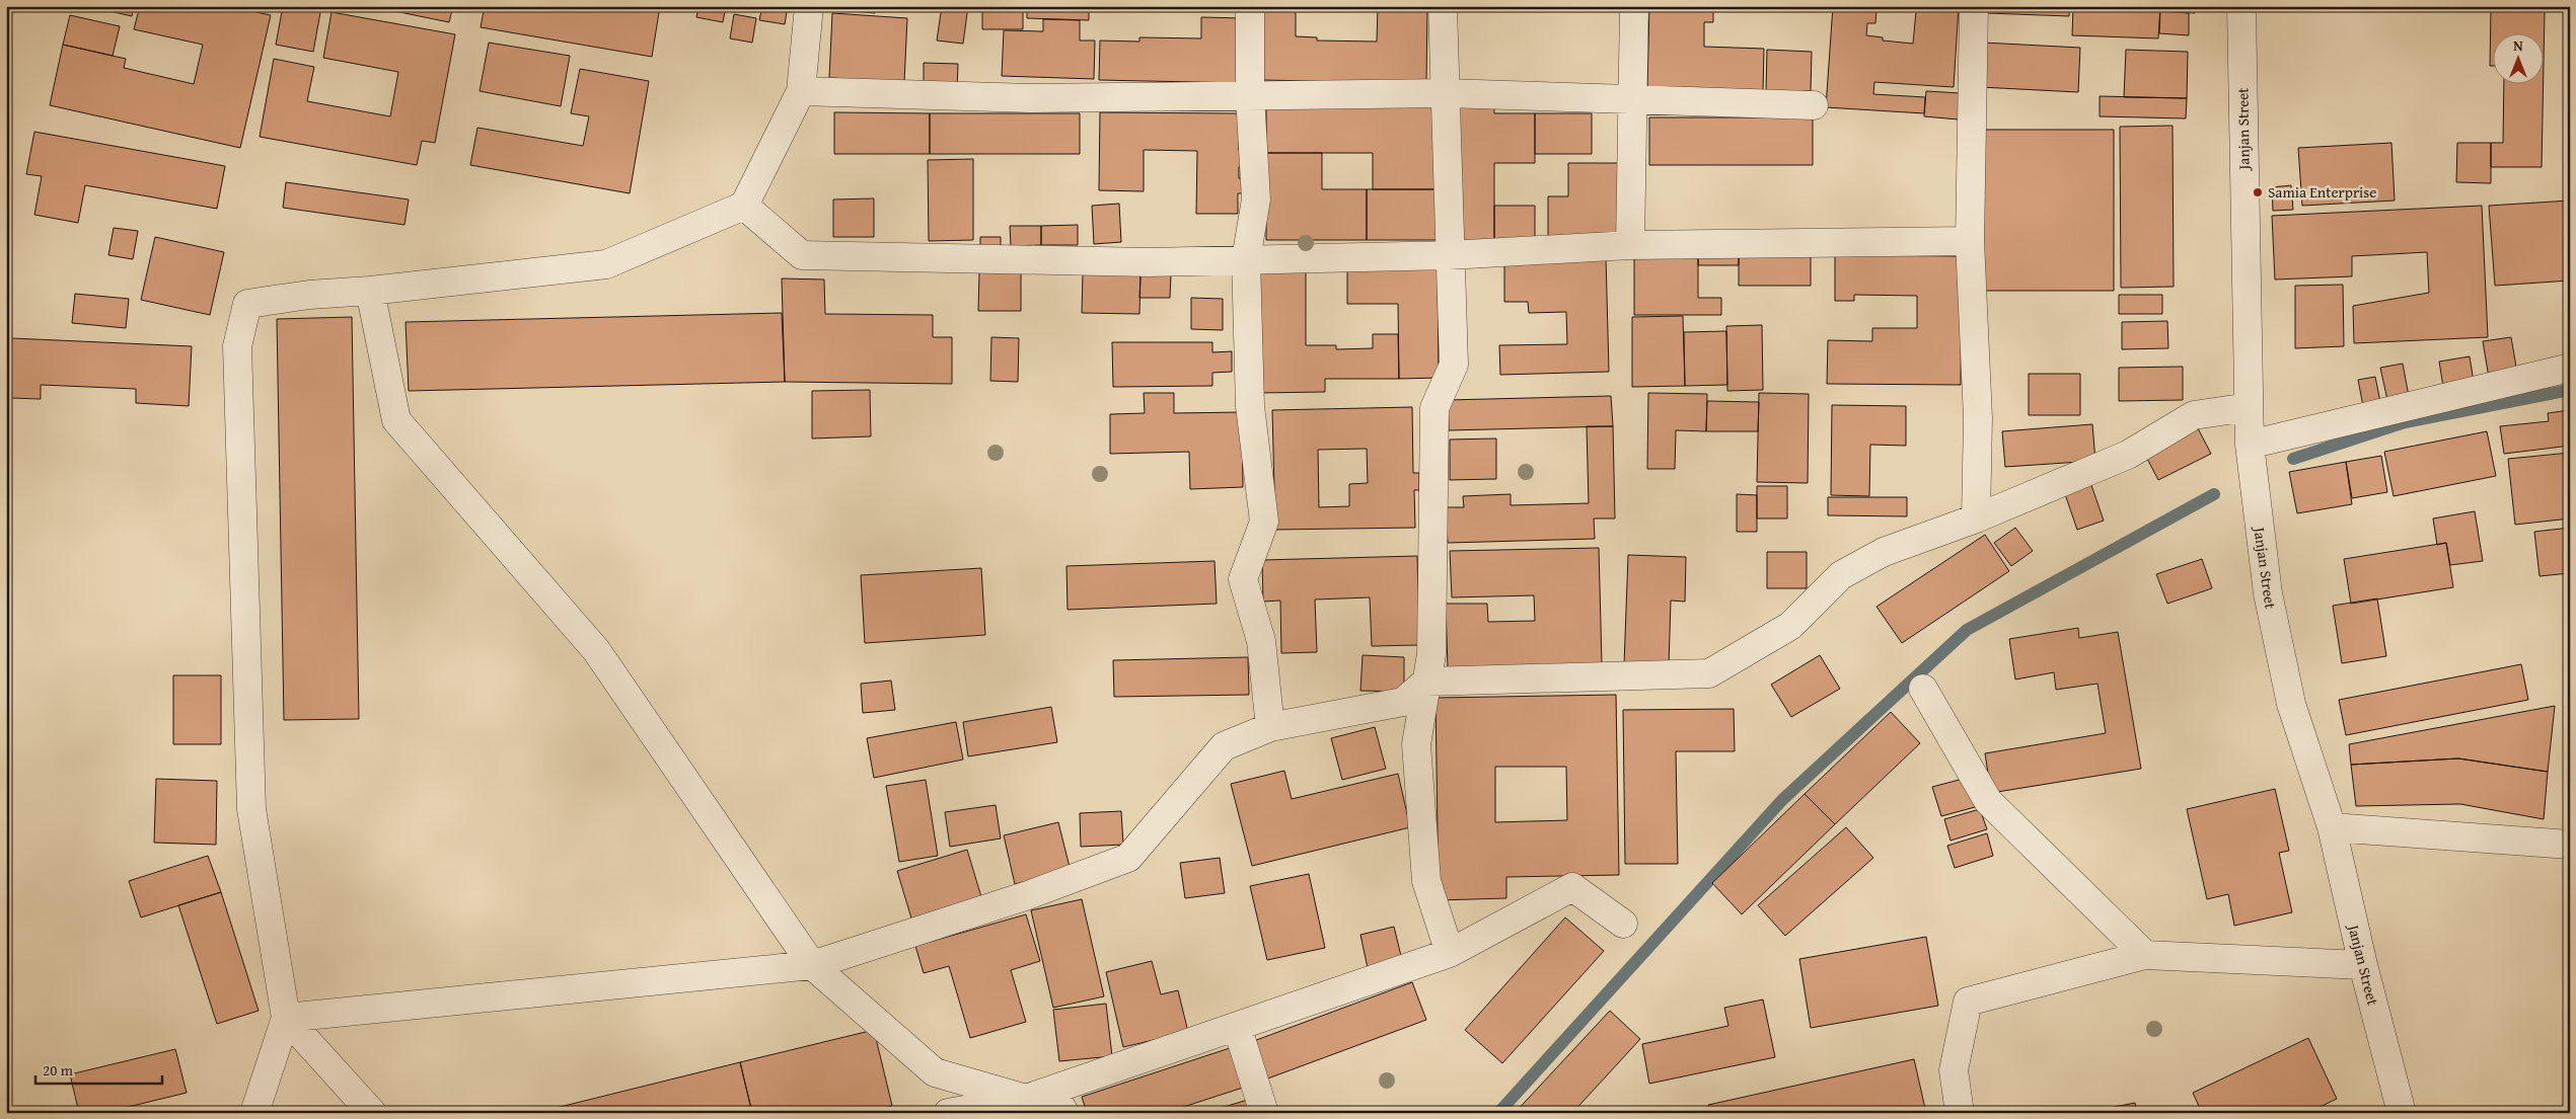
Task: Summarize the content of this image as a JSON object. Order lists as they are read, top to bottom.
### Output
{
  "streets": {
    "street": ["Janjan Street"]
  },
  "places": ["Samia Enterprise"],
  "scale_bar": "20 m",
  "north": "top"
}
